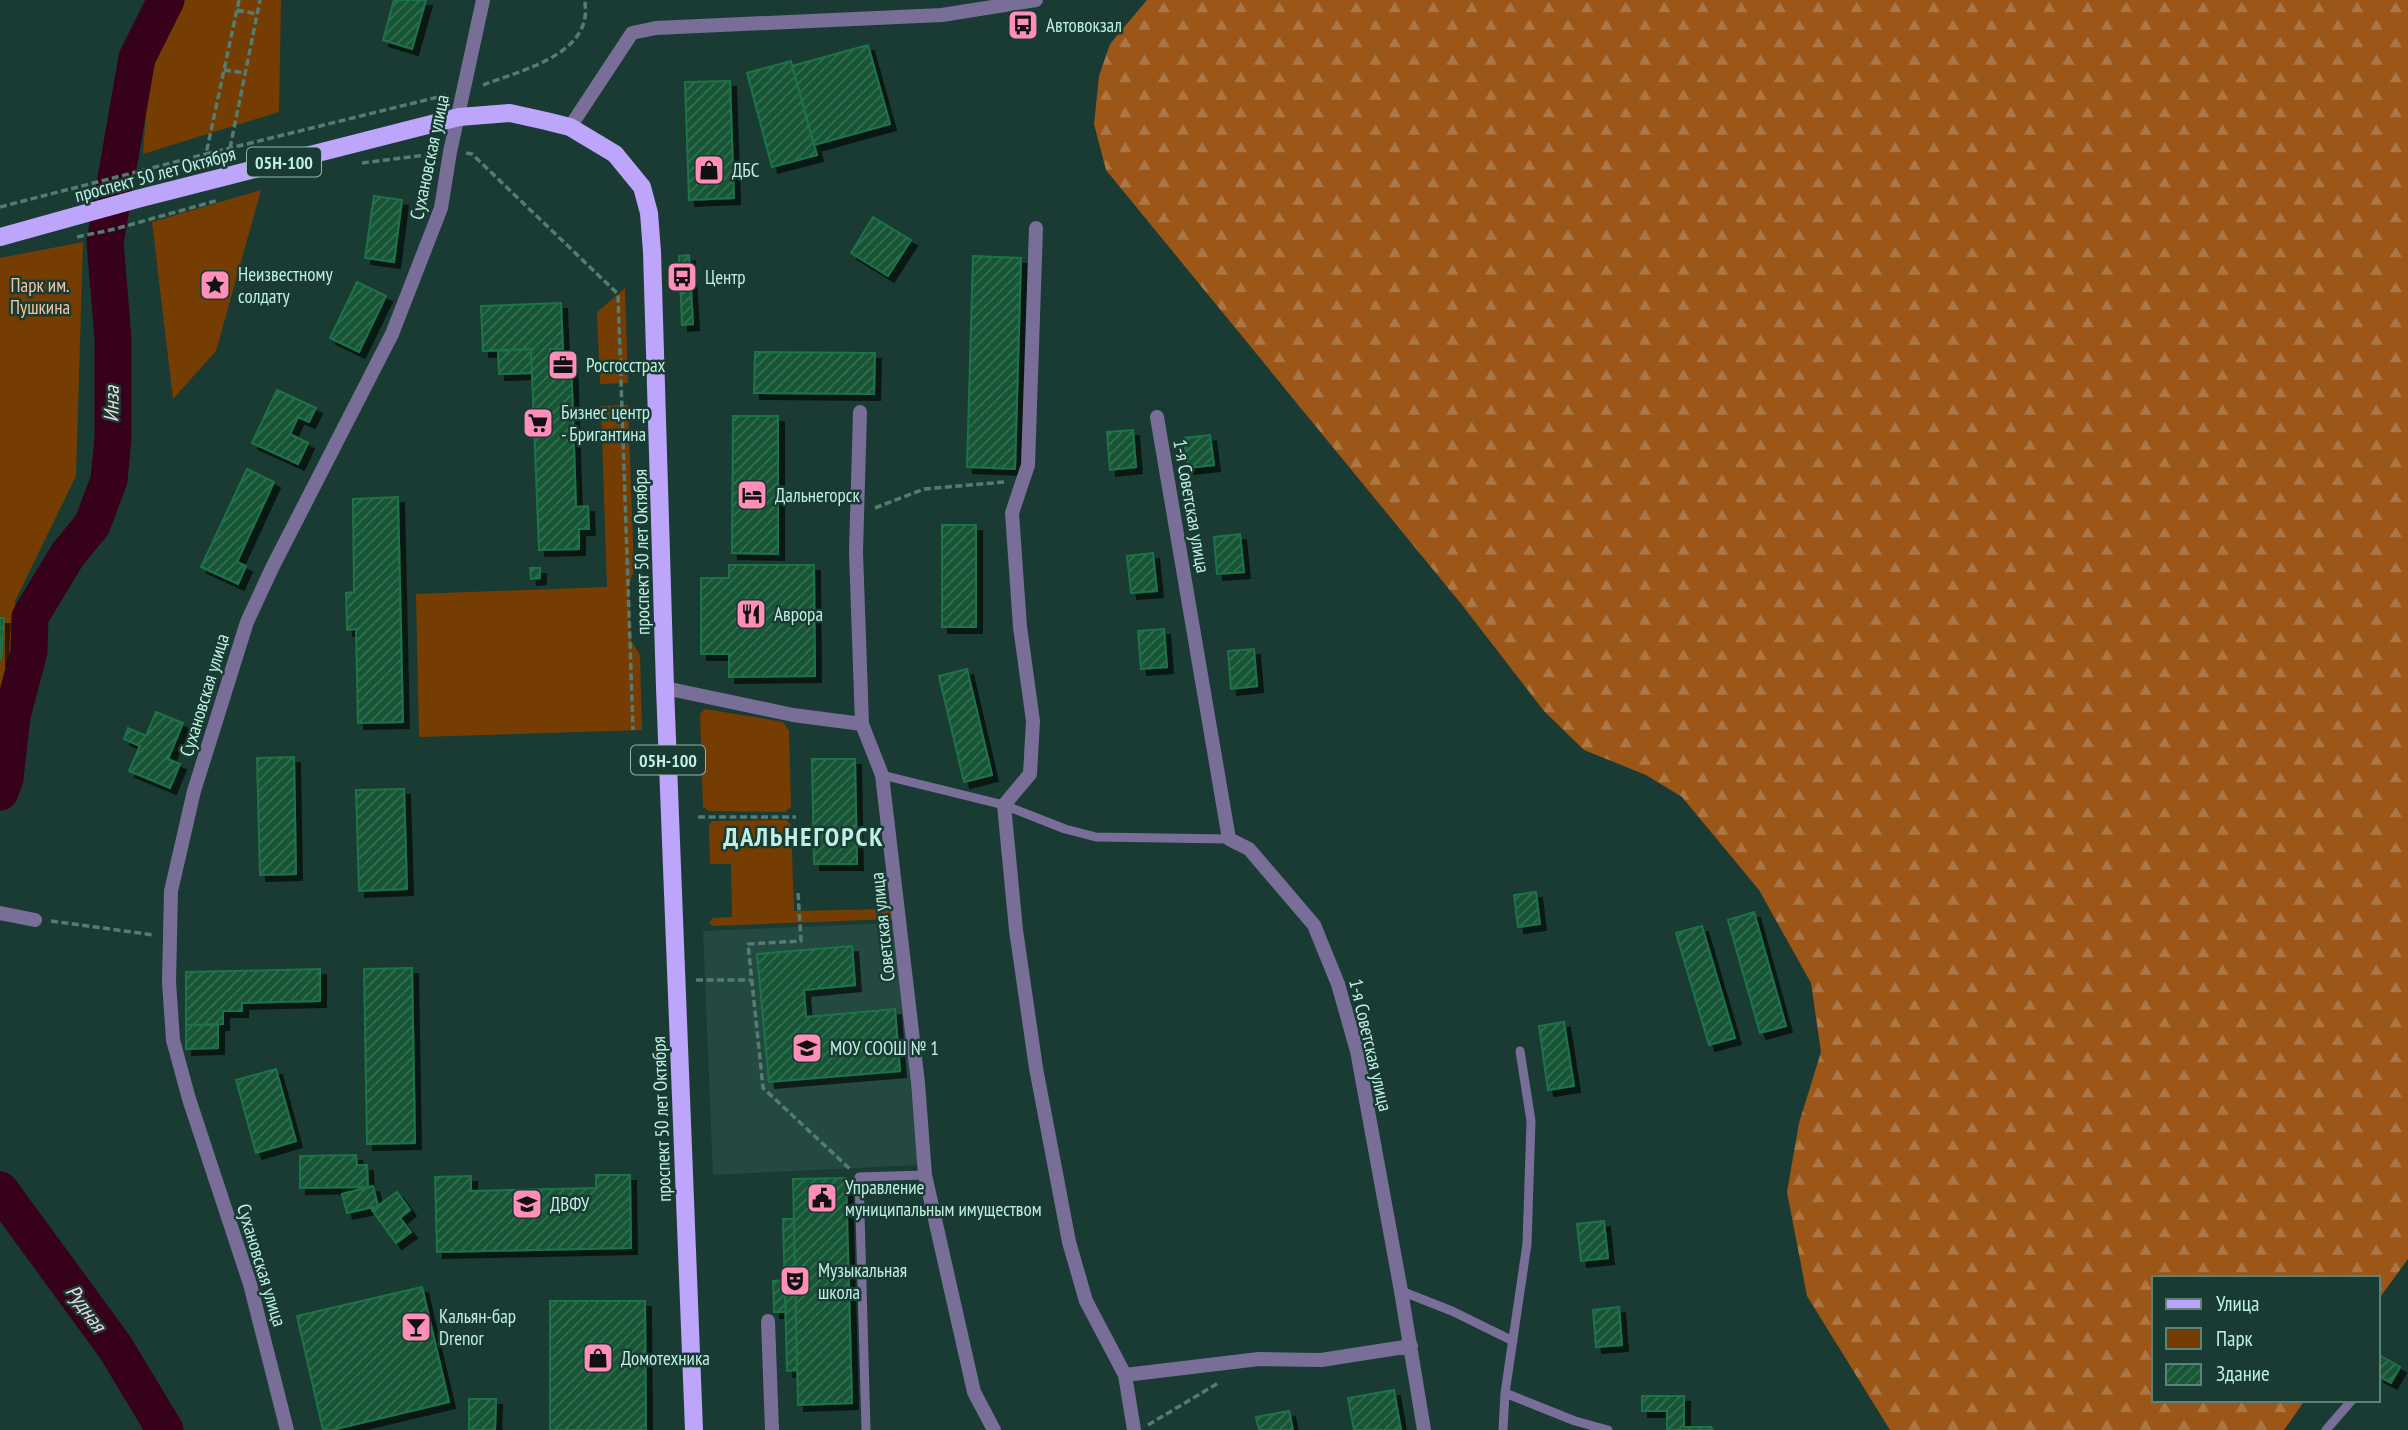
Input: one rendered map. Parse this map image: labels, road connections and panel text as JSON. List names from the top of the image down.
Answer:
{
  "streets": {
    "main road": ["05Н-100", "проспект 50 лет Октября"],
    "street": ["Сухановская улица", "1-я Советская улица", "Советская улица"]
  },
  "crossings": [
    ["Сухановская улица", "проспект 50 лет Октября"]
  ],
  "districts": ["ДАЛЬНЕГОРСК"],
  "water": ["Инза", "Рудная"],
  "parks": ["Парк им. Пушкина"],
  "places": {
    "bus stop": ["Автовокзал", "Центр"],
    "shop": ["ДБС", "Домотехника"],
    "place": ["Неизвестному солдату"],
    "office": ["Росгосстрах"],
    "supermarket": ["Бизнес центр - Бригантина"],
    "hotel": ["Дальнегорск"],
    "restaurant": ["Аврора"],
    "school or university": ["МОУ СООШ № 1", "ДВФУ"],
    "public building": ["Управление муниципальным имуществом"],
    "theatre": ["Музыкальная школа"],
    "bar": ["Кальян-бар Drenor"]
  },
  "legend": ["Улица", "Парк", "Здание"]
}
